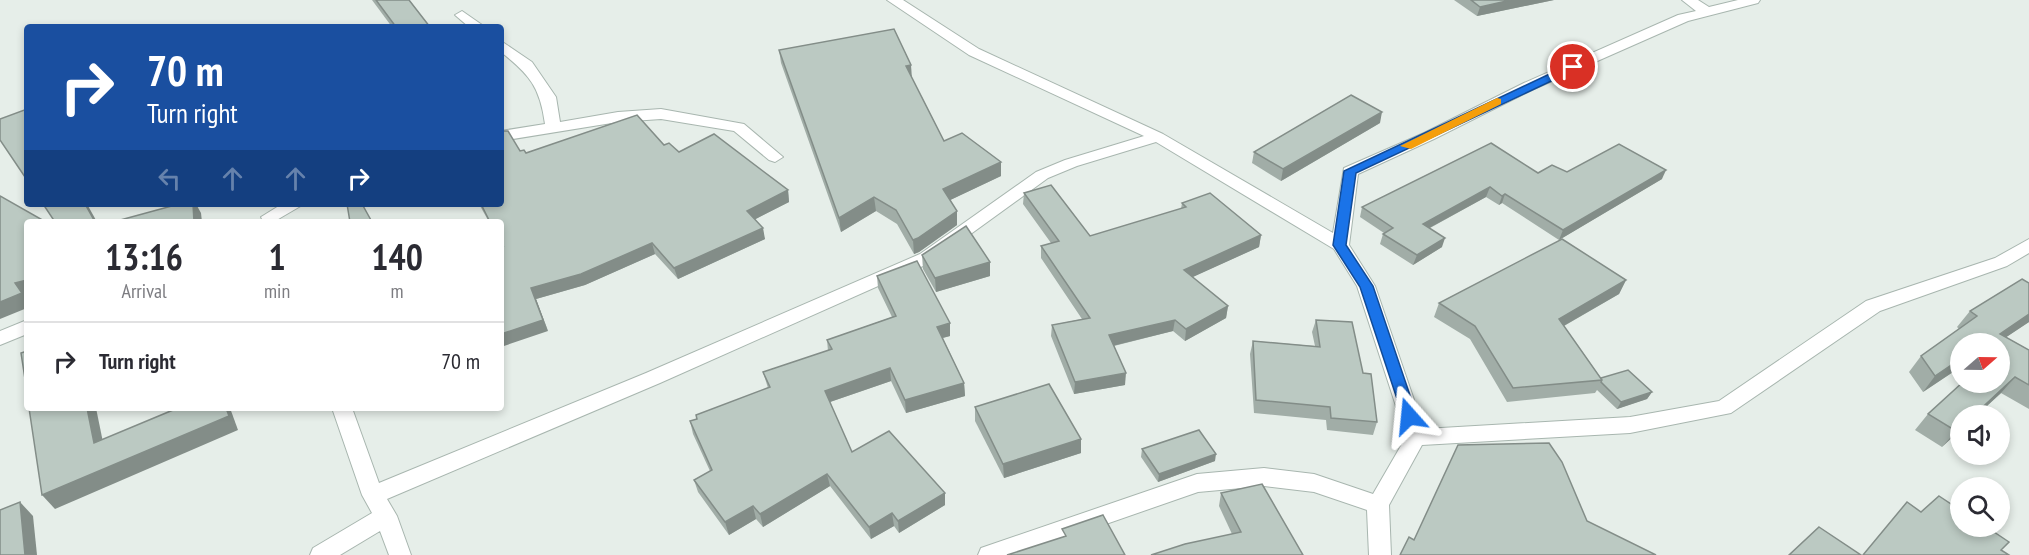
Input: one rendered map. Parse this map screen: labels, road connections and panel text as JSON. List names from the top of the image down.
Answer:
{
  "north": "right",
  "page": {
    "turn": ["70 m", "Turn right"],
    "eta": [
      "13:16",
      "Arrival",
      "1",
      "min",
      "140",
      "m"
    ],
    "list": [
      {
        "name": "Turn right",
        "value": "70 m"
      }
    ]
  }
}
